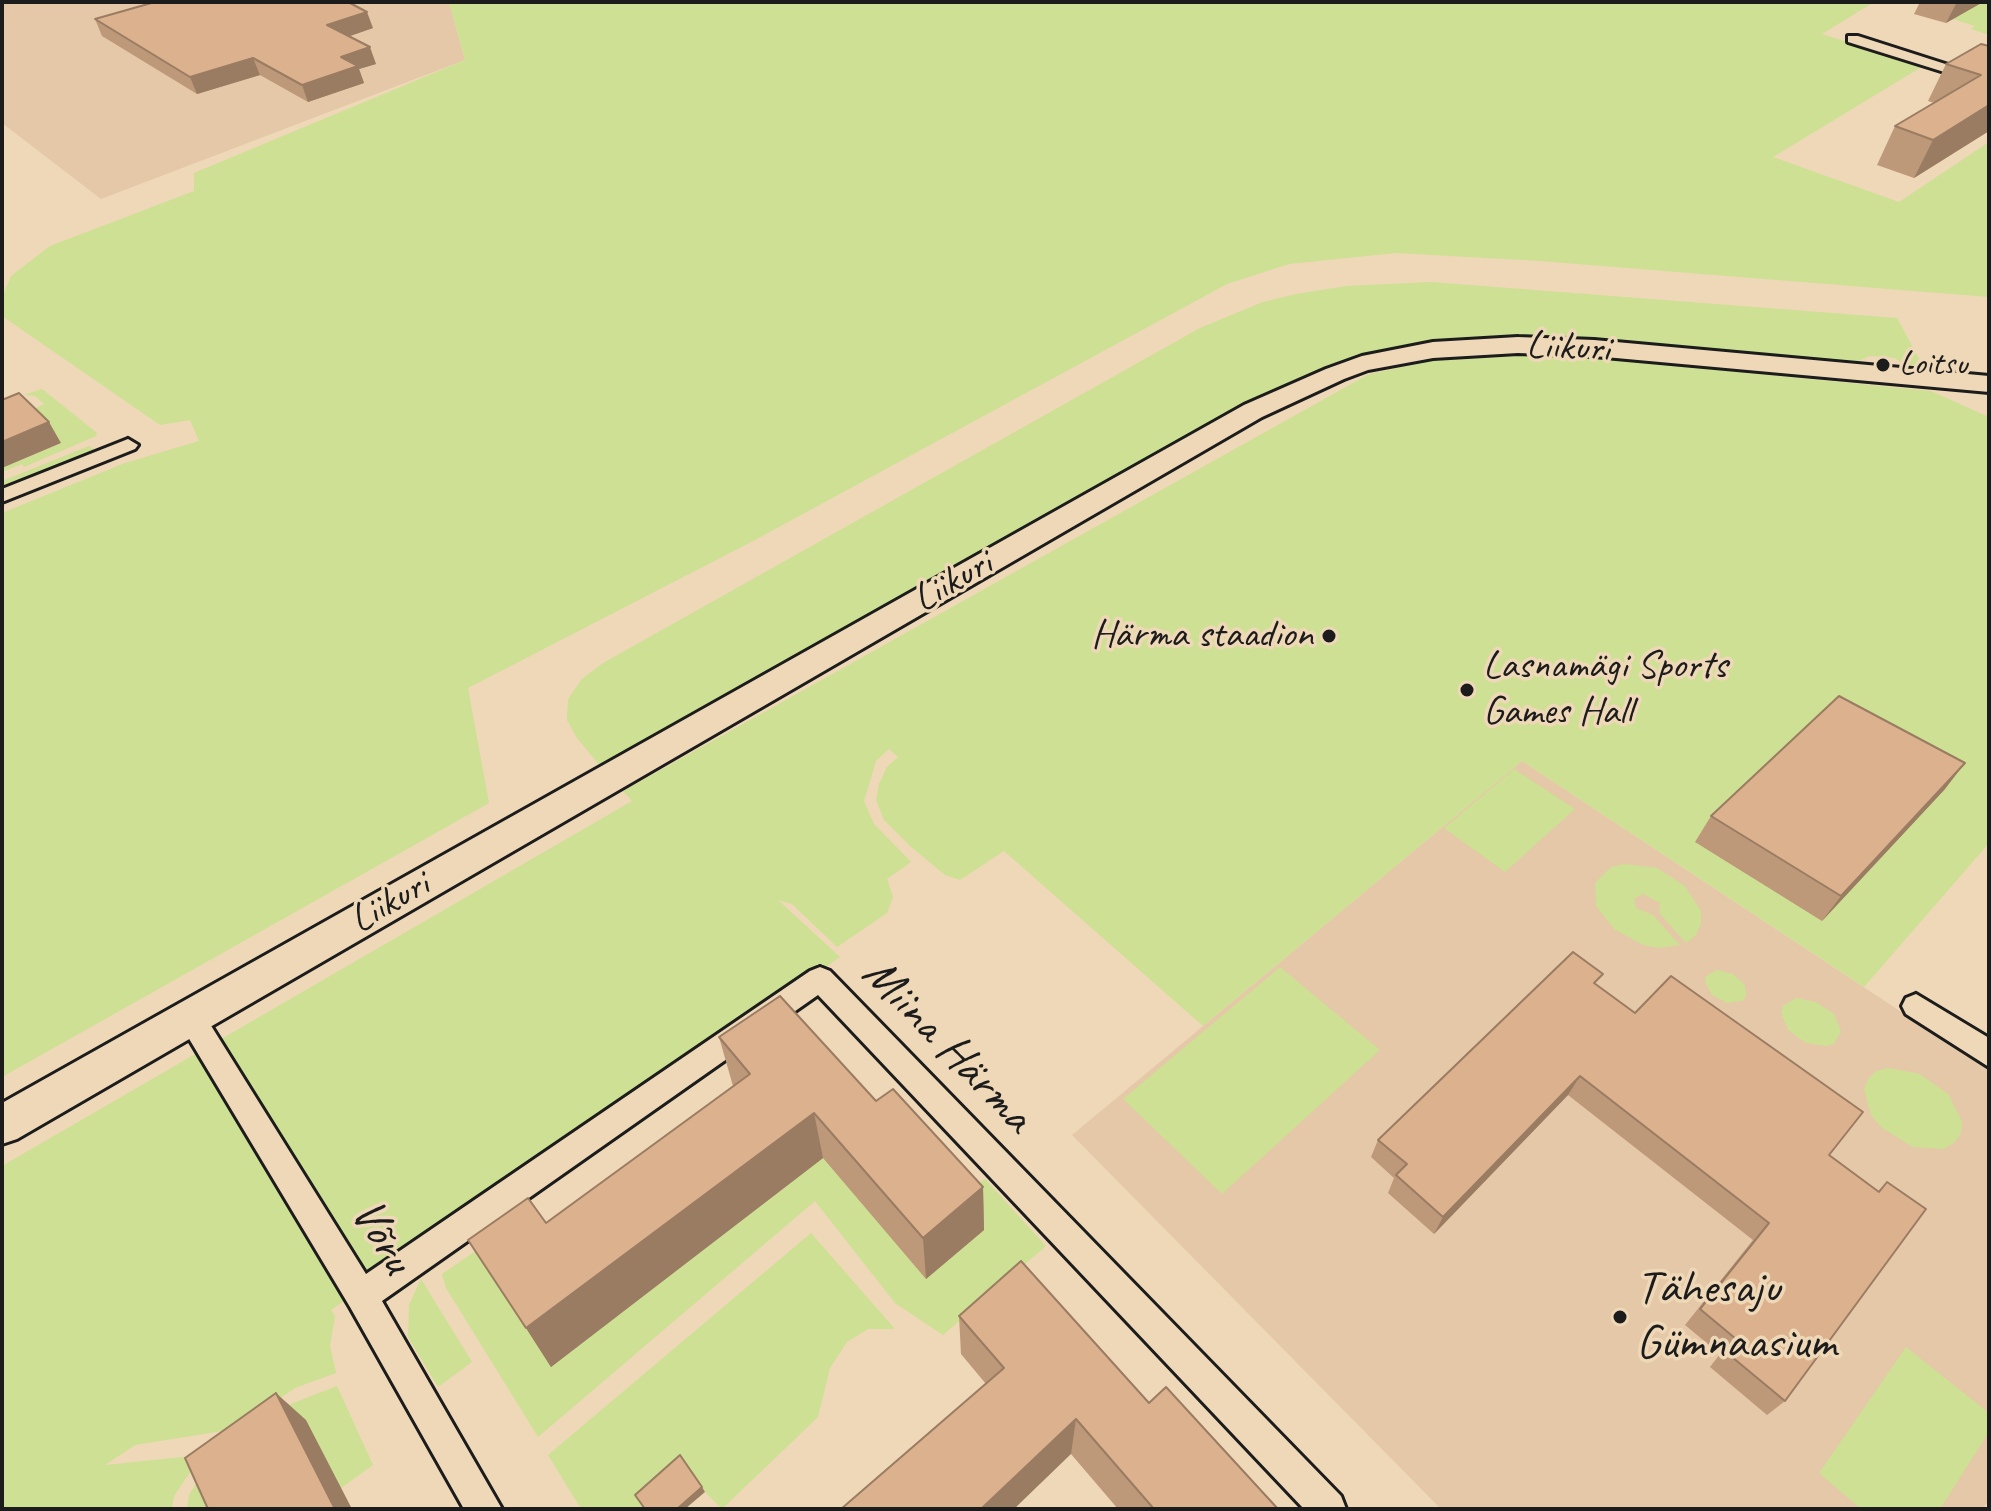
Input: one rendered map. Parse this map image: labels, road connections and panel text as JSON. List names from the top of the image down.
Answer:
{
  "streets": {
    "street": ["Liikuri", "Miina Härma", "Võru"]
  },
  "crossings": [
    ["Liikuri", "Võru"],
    ["Miina Härma", "Võru"]
  ],
  "places": [
    "Loitsu",
    "Härma staadion",
    "Lasnamägi Sports Games Hall",
    "Tähesaju Gümnaasium"
  ]
}
